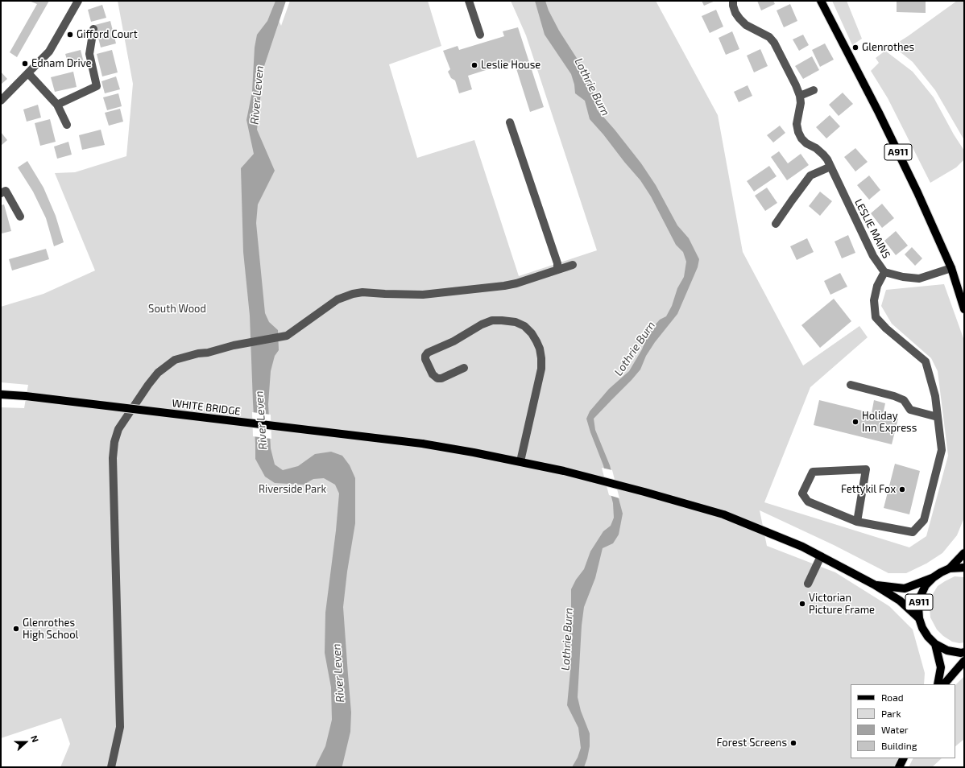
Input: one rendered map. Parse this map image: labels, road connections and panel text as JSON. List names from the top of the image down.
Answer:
{
  "streets": {
    "main road": ["A911", "WHITE BRIDGE"],
    "street": ["LESLIE MAINS"]
  },
  "crossings": [
    ["A911", "LESLIE MAINS"],
    ["A911", "WHITE BRIDGE"]
  ],
  "water": ["Lothrie Burn", "River Leven"],
  "parks": ["South Wood", "Riverside Park"],
  "places": [
    "Gifford Court",
    "Glenrothes",
    "Ednam Drive",
    "Leslie House",
    "Holiday Inn Express",
    "Fettykil Fox",
    "Victorian Picture Frame",
    "Glenrothes High School",
    "Forest Screens"
  ],
  "legend": [
    "Road",
    "Park",
    "Water",
    "Building"
  ],
  "north": "right"
}
